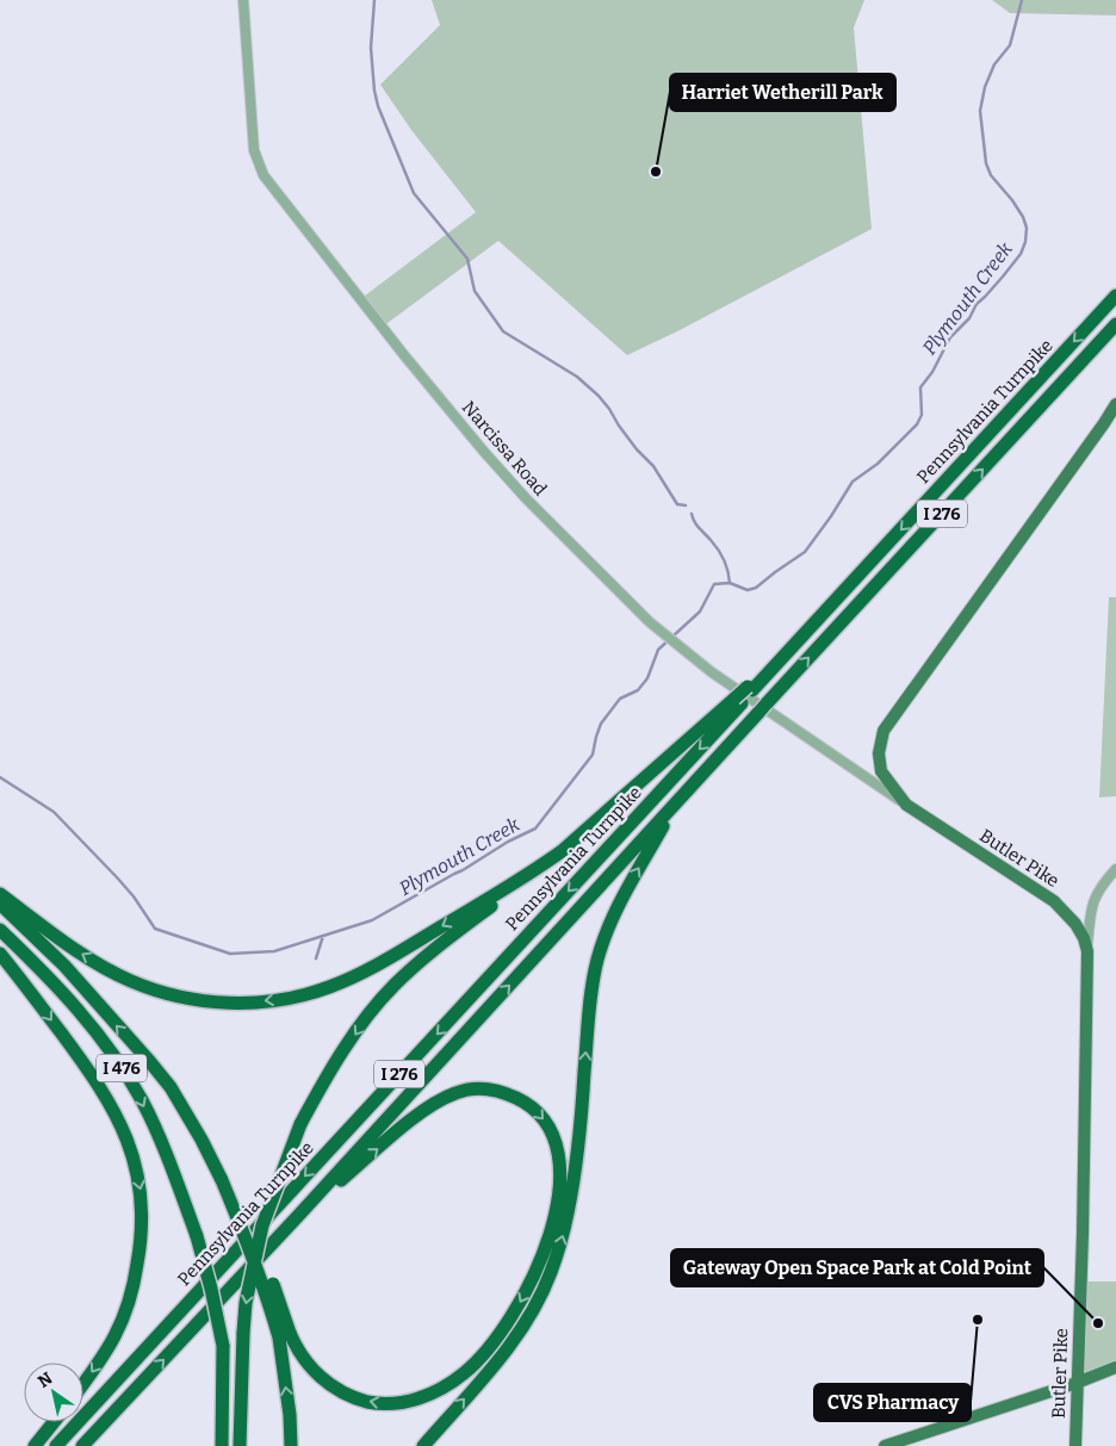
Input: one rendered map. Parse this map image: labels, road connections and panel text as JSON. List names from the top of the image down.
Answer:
{
  "streets": {
    "highway": ["Pennsylvania Turnpike", "I 276", "I 476"],
    "main road": ["Butler Pike"],
    "street": ["Narcissa Road"]
  },
  "crossings": [
    ["Narcissa Road", "Butler Pike"]
  ],
  "water": ["Plymouth Creek"],
  "places": ["Harriet Wetherill Park", "CVS Pharmacy", "Gateway Open Space Park at Cold Point"],
  "north": "top left"
}
